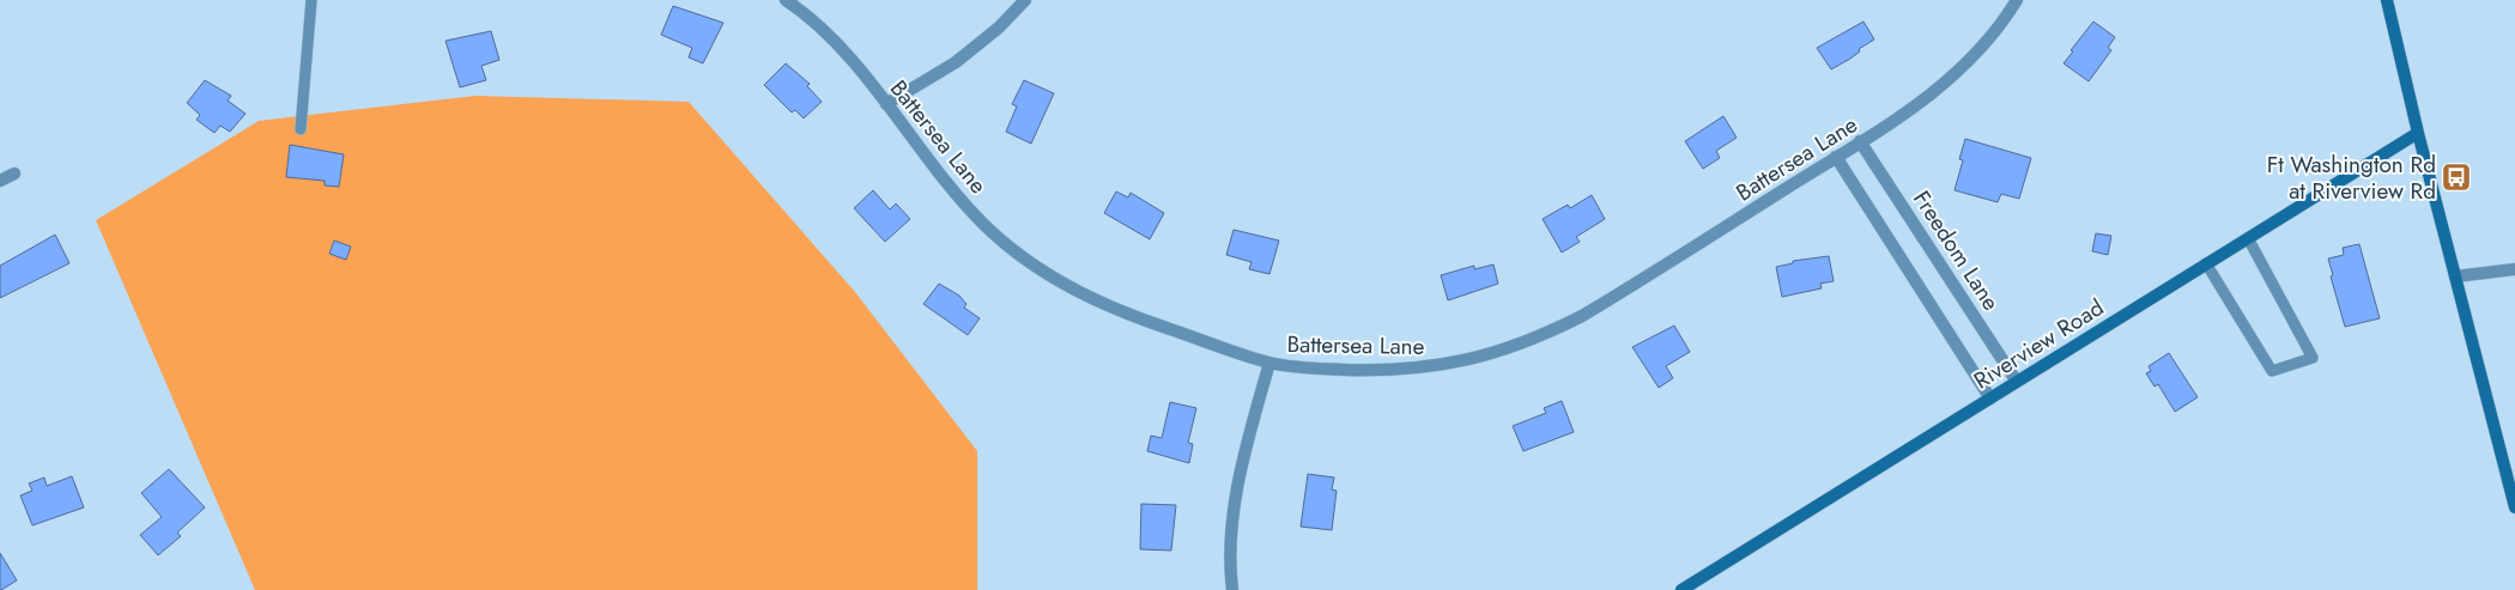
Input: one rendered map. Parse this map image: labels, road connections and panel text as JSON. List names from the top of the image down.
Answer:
{
  "streets": {
    "street": ["Battersea Lane", "Freedom Lane", "Riverview Road"]
  },
  "crossings": [
    ["Battersea Lane", "Freedom Lane"],
    ["Freedom Lane", "Riverview Road"]
  ],
  "places": {
    "bus stop": ["Ft Washington Rd at Riverview Rd"]
  }
}
